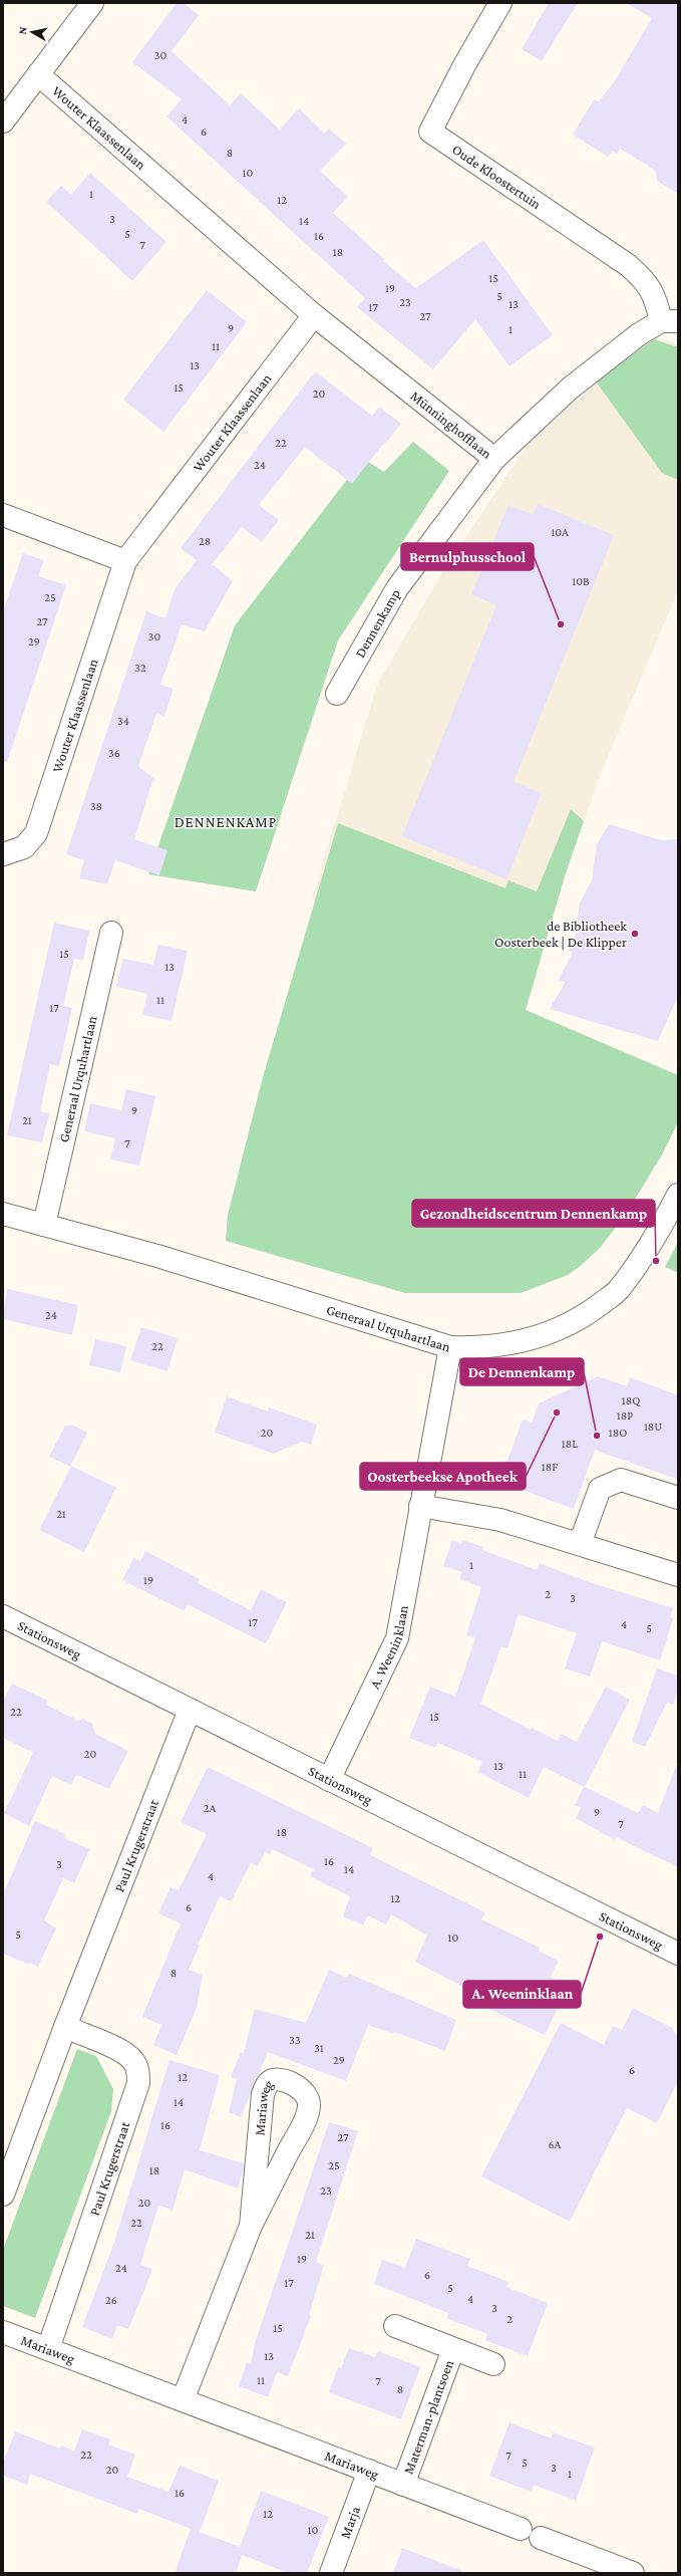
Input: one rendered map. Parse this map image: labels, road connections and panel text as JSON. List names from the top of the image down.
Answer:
{
  "streets": {
    "street": [
      "Wouter Klaassenlaan",
      "Oude Kloostertuin",
      "Münninghofflaan",
      "Dennenkamp",
      "Generaal Urquhartlaan",
      "Stationsweg",
      "A. Weeninklaan",
      "Paul Krugerstraat",
      "Mariaweg",
      "Materman-plantsoen",
      "Marja"
    ]
  },
  "crossings": [
    ["Wouter Klaassenlaan", "Münninghofflaan"],
    ["Oude Kloostertuin", "Münninghofflaan"],
    ["Münninghofflaan", "Dennenkamp"],
    ["Generaal Urquhartlaan", "A. Weeninklaan"],
    ["Stationsweg", "A. Weeninklaan"],
    ["Stationsweg", "Paul Krugerstraat"],
    ["Paul Krugerstraat", "Mariaweg"],
    ["Mariaweg", "Materman-plantsoen"],
    ["Mariaweg", "Marja"]
  ],
  "districts": ["DENNENKAMP"],
  "places": [
    "Bernulphusschool",
    "de Bibliotheek Oosterbeek | De Klipper",
    "Gezondheidscentrum Dennenkamp",
    "Oosterbeekse Apotheek",
    "De Dennenkamp",
    "A. Weeninklaan"
  ],
  "house_numbers": [
    "30",
    "4",
    "6",
    "8",
    "10",
    "1",
    "12",
    "3",
    "14",
    "5",
    "16",
    "7",
    "18",
    "15",
    "19",
    "5",
    "23",
    "13",
    "17",
    "27",
    "9",
    "1",
    "11",
    "13",
    "15",
    "20",
    "22",
    "24",
    "10A",
    "28",
    "10B",
    "25",
    "27",
    "30",
    "29",
    "32",
    "34",
    "36",
    "38",
    "15",
    "13",
    "11",
    "17",
    "9",
    "21",
    "7",
    "24",
    "22",
    "18Q",
    "18P",
    "18U",
    "20",
    "18O",
    "18L",
    "18F",
    "21",
    "1",
    "19",
    "2",
    "3",
    "17",
    "4",
    "5",
    "22",
    "15",
    "20",
    "13",
    "11",
    "2A",
    "9",
    "7",
    "18",
    "16",
    "3",
    "14",
    "4",
    "12",
    "6",
    "5",
    "10",
    "8",
    "33",
    "31",
    "29",
    "6",
    "12",
    "14",
    "16",
    "27",
    "6A",
    "25",
    "18",
    "23",
    "20",
    "22",
    "21",
    "19",
    "24",
    "6",
    "17",
    "5",
    "4",
    "26",
    "3",
    "2",
    "15",
    "13",
    "11",
    "7",
    "8",
    "22",
    "7",
    "5",
    "3",
    "20",
    "1",
    "16",
    "12",
    "10"
  ],
  "north": "left"
}
